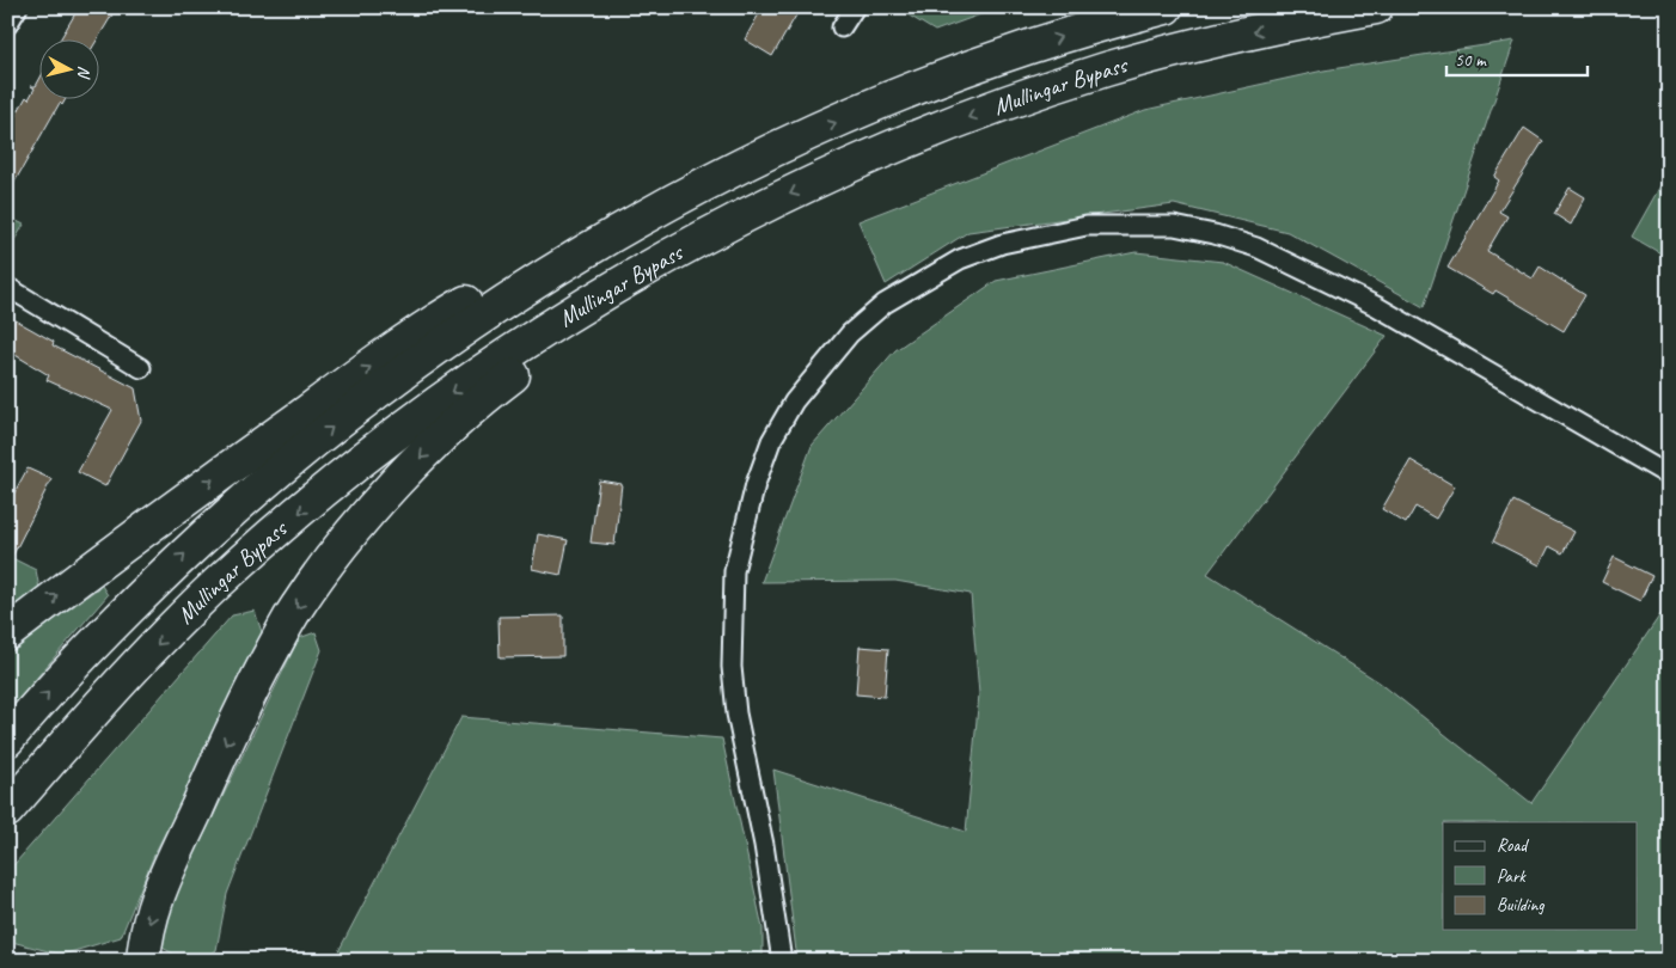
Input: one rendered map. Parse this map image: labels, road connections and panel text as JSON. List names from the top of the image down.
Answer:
{
  "streets": {
    "highway": ["Mullingar Bypass"]
  },
  "legend": ["Road", "Park", "Building"],
  "scale_bar": "50 m",
  "north": "right"
}
